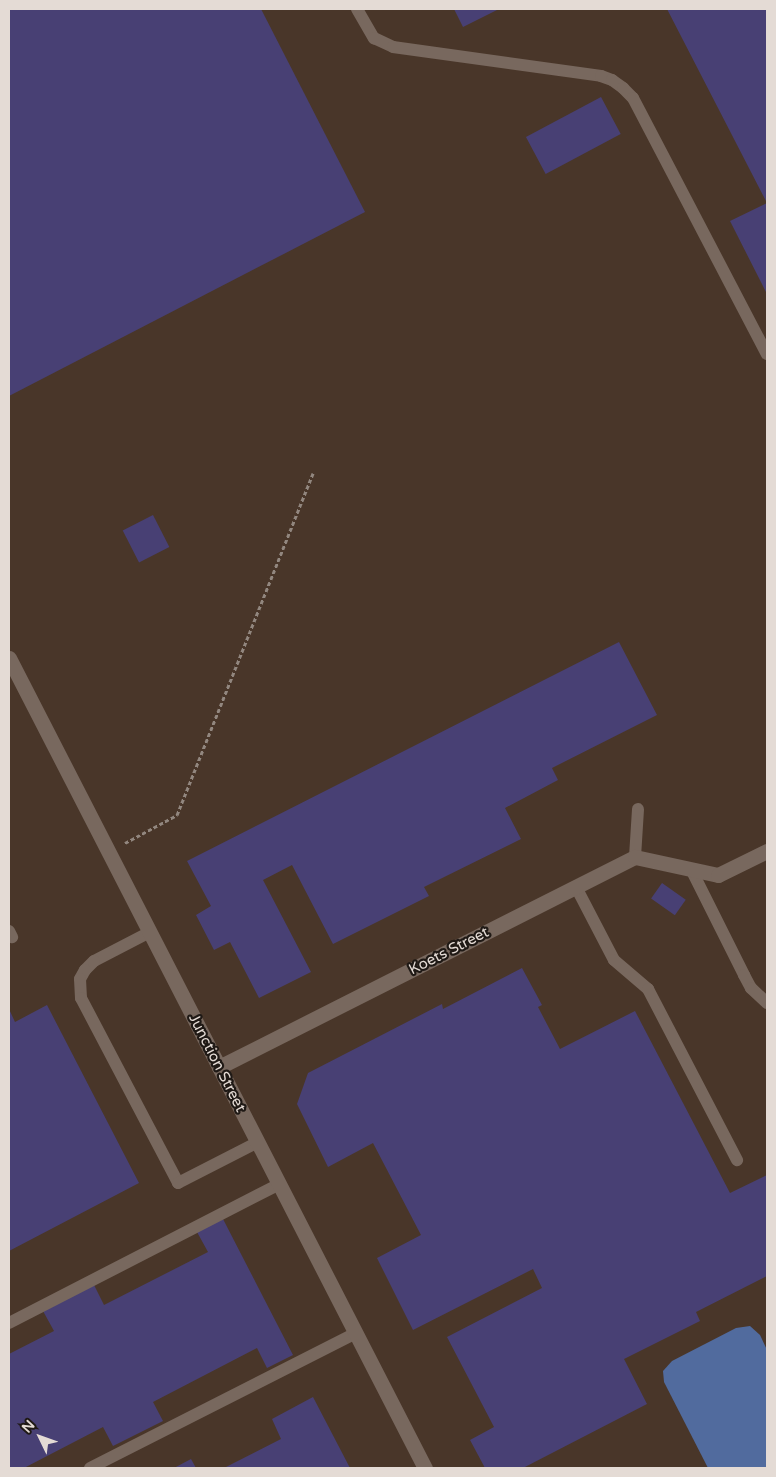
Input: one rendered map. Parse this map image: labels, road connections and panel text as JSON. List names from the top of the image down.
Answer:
{
  "streets": {
    "street": ["Koets Street", "Junction Street"]
  },
  "crossings": [
    ["Koets Street", "Junction Street"]
  ],
  "north": "top left"
}
